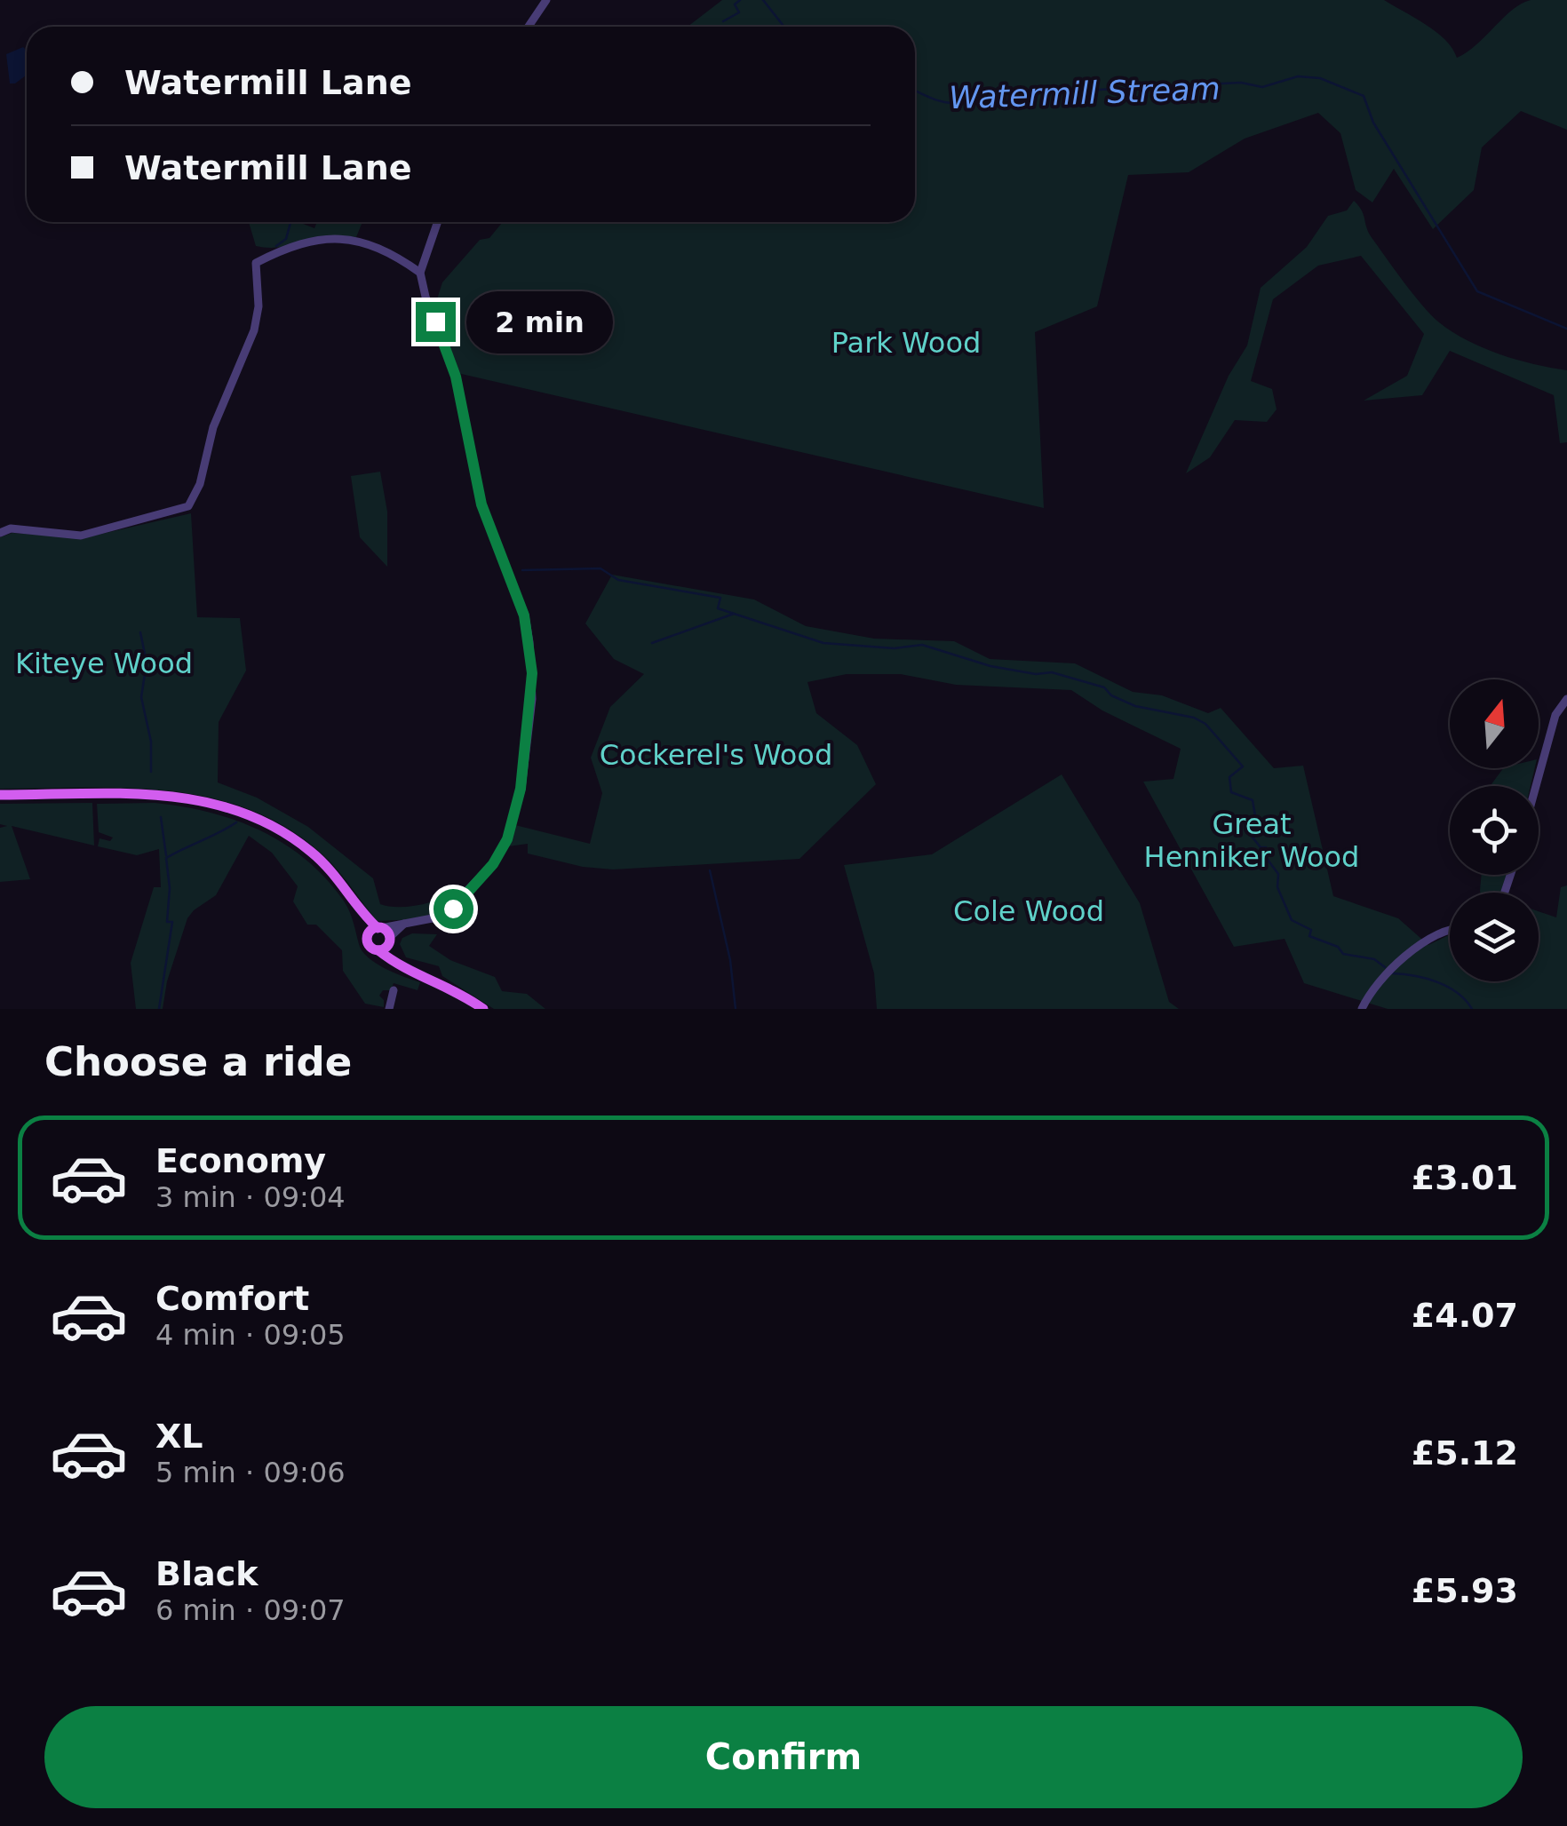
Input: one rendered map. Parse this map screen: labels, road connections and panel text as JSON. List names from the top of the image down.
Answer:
{
  "water": ["Watermill Stream"],
  "parks": [
    "Park Wood",
    "Kiteye Wood",
    "Cockerel's Wood",
    "Great Henniker Wood",
    "Cole Wood"
  ],
  "north": "top",
  "page": {
    "banner": ["Watermill Lane", "Watermill Lane"],
    "bubble": "2 min",
    "heading": "Choose a ride",
    "list": [
      {
        "name": "Economy",
        "note": "3 min · 09:04",
        "value": "£3.01"
      },
      {
        "name": "Comfort",
        "note": "4 min · 09:05",
        "value": "£4.07"
      },
      {
        "name": "XL",
        "note": "5 min · 09:06",
        "value": "£5.12"
      },
      {
        "name": "Black",
        "note": "6 min · 09:07",
        "value": "£5.93"
      }
    ],
    "buttons": "Confirm"
  }
}
